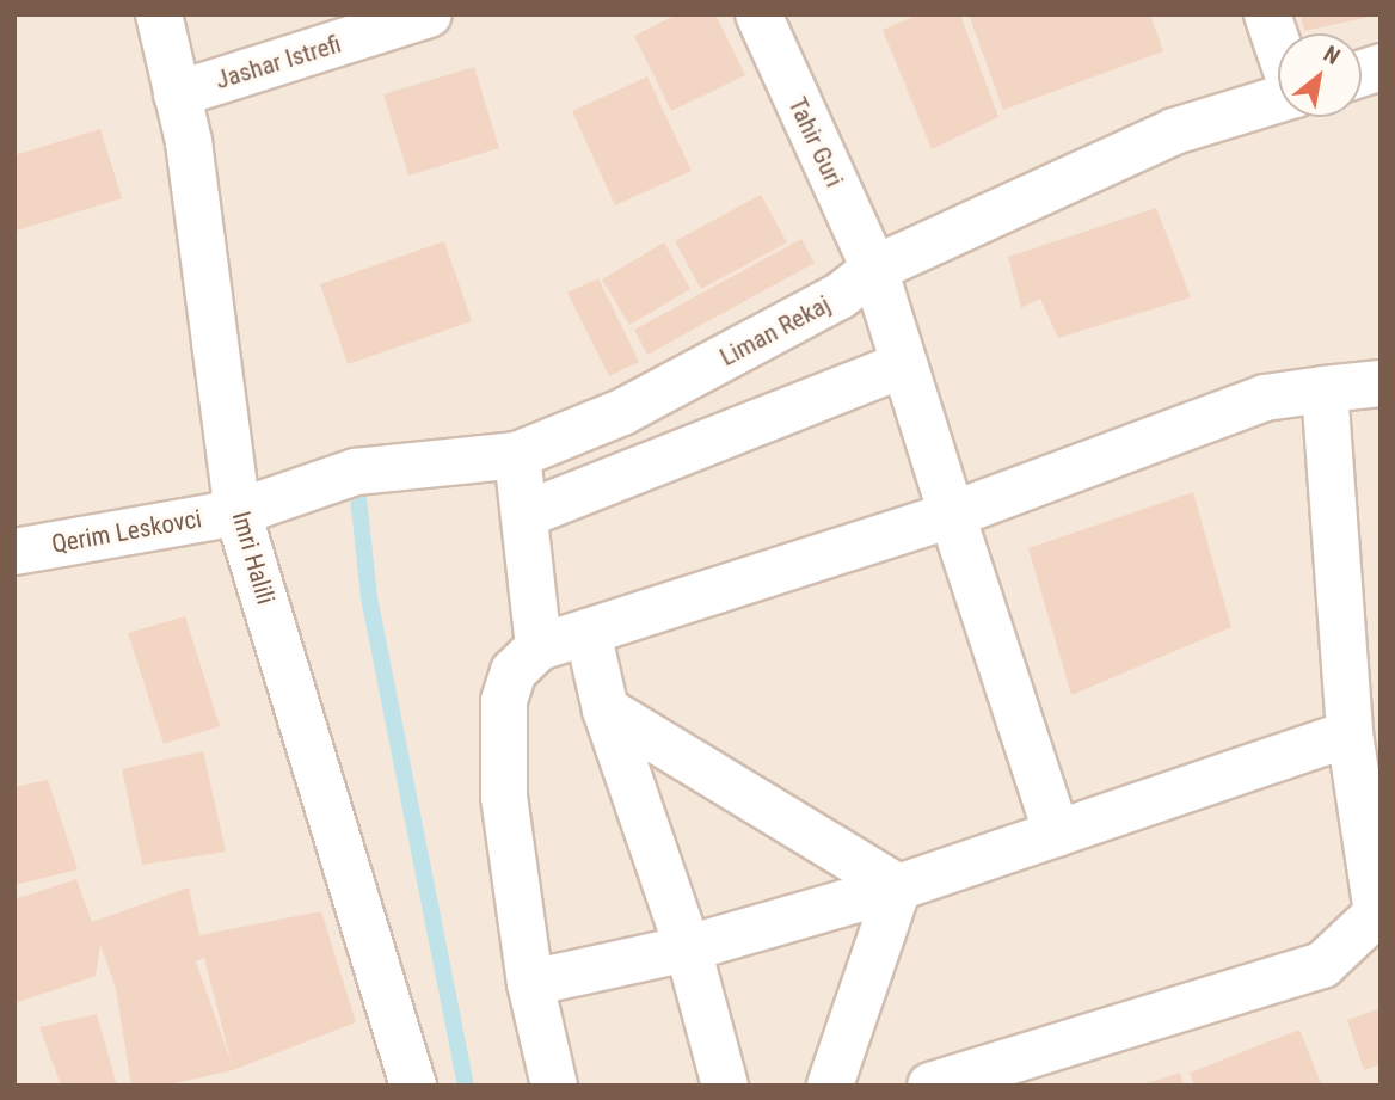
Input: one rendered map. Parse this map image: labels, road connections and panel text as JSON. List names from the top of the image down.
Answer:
{
  "streets": {
    "street": [
      "Jashar Istrefi",
      "Tahir Guri",
      "Liman Rekaj",
      "Qerim Leskovci",
      "Imri Halili"
    ]
  },
  "crossings": [
    ["Jashar Istrefi", "Imri Halili"],
    ["Tahir Guri", "Liman Rekaj"],
    ["Liman Rekaj", "Qerim Leskovci"],
    ["Liman Rekaj", "Imri Halili"],
    ["Qerim Leskovci", "Imri Halili"]
  ],
  "north": "top right"
}
